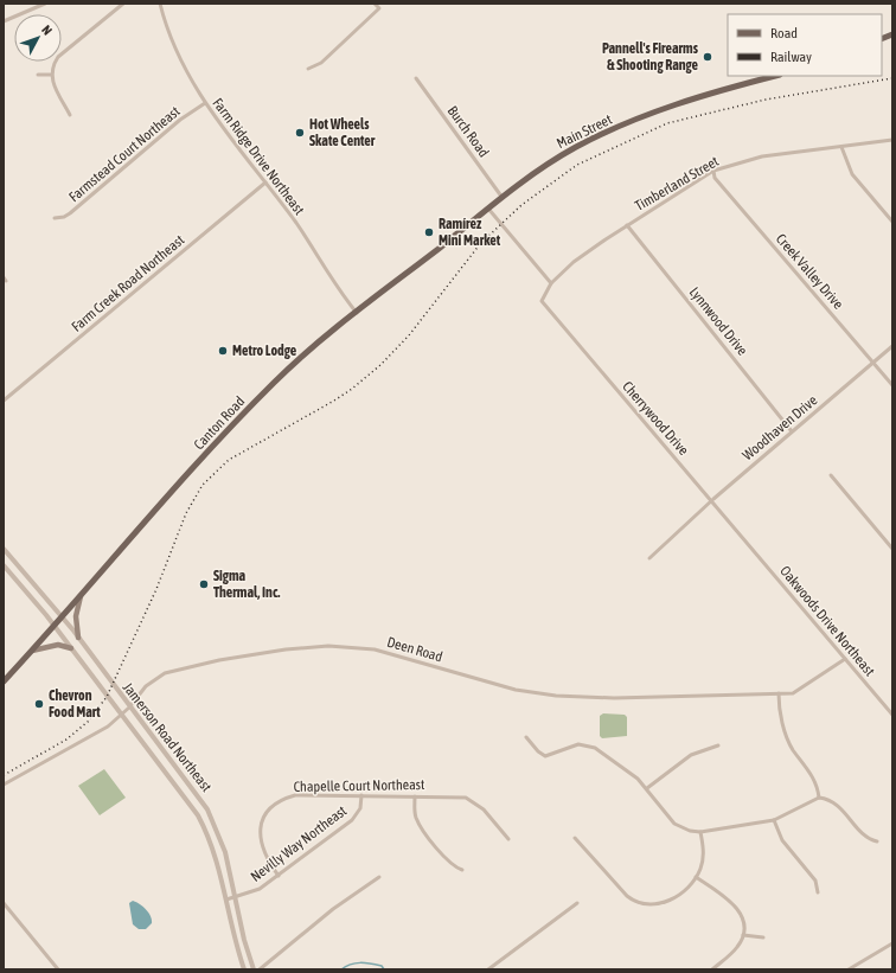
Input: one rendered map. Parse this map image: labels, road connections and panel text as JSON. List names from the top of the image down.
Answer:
{
  "streets": {
    "main road": ["Main Street", "Canton Road"],
    "street": [
      "Burch Road",
      "Farmstead Court Northeast",
      "Farm Ridge Drive Northeast",
      "Timberland Street",
      "Creek Valley Drive",
      "Farm Creek Road Northeast",
      "Lynnwood Drive",
      "Cherrywood Drive",
      "Woodhaven Drive",
      "Oakwoods Drive Northeast",
      "Deen Road",
      "Jamerson Road Northeast",
      "Chapelle Court Northeast",
      "Nevilly Way Northeast"
    ]
  },
  "crossings": [
    ["Burch Road", "Main Street"],
    ["Main Street", "Canton Road"],
    ["Farmstead Court Northeast", "Farm Ridge Drive Northeast"],
    ["Farm Ridge Drive Northeast", "Farm Creek Road Northeast"],
    ["Farm Ridge Drive Northeast", "Canton Road"],
    ["Timberland Street", "Creek Valley Drive"],
    ["Timberland Street", "Lynnwood Drive"],
    ["Timberland Street", "Cherrywood Drive"],
    ["Creek Valley Drive", "Woodhaven Drive"],
    ["Lynnwood Drive", "Woodhaven Drive"],
    ["Cherrywood Drive", "Woodhaven Drive"],
    ["Cherrywood Drive", "Oakwoods Drive Northeast"],
    ["Canton Road", "Jamerson Road Northeast"],
    ["Oakwoods Drive Northeast", "Deen Road"],
    ["Deen Road", "Jamerson Road Northeast"],
    ["Jamerson Road Northeast", "Nevilly Way Northeast"],
    ["Chapelle Court Northeast", "Nevilly Way Northeast"]
  ],
  "places": [
    "Pannell's Firearms & Shooting Range",
    "Hot Wheels Skate Center",
    "Ramírez Mini Market",
    "Metro Lodge",
    "Sigma Thermal, Inc.",
    "Chevron Food Mart"
  ],
  "legend": ["Road", "Railway"],
  "north": "top right"
}
